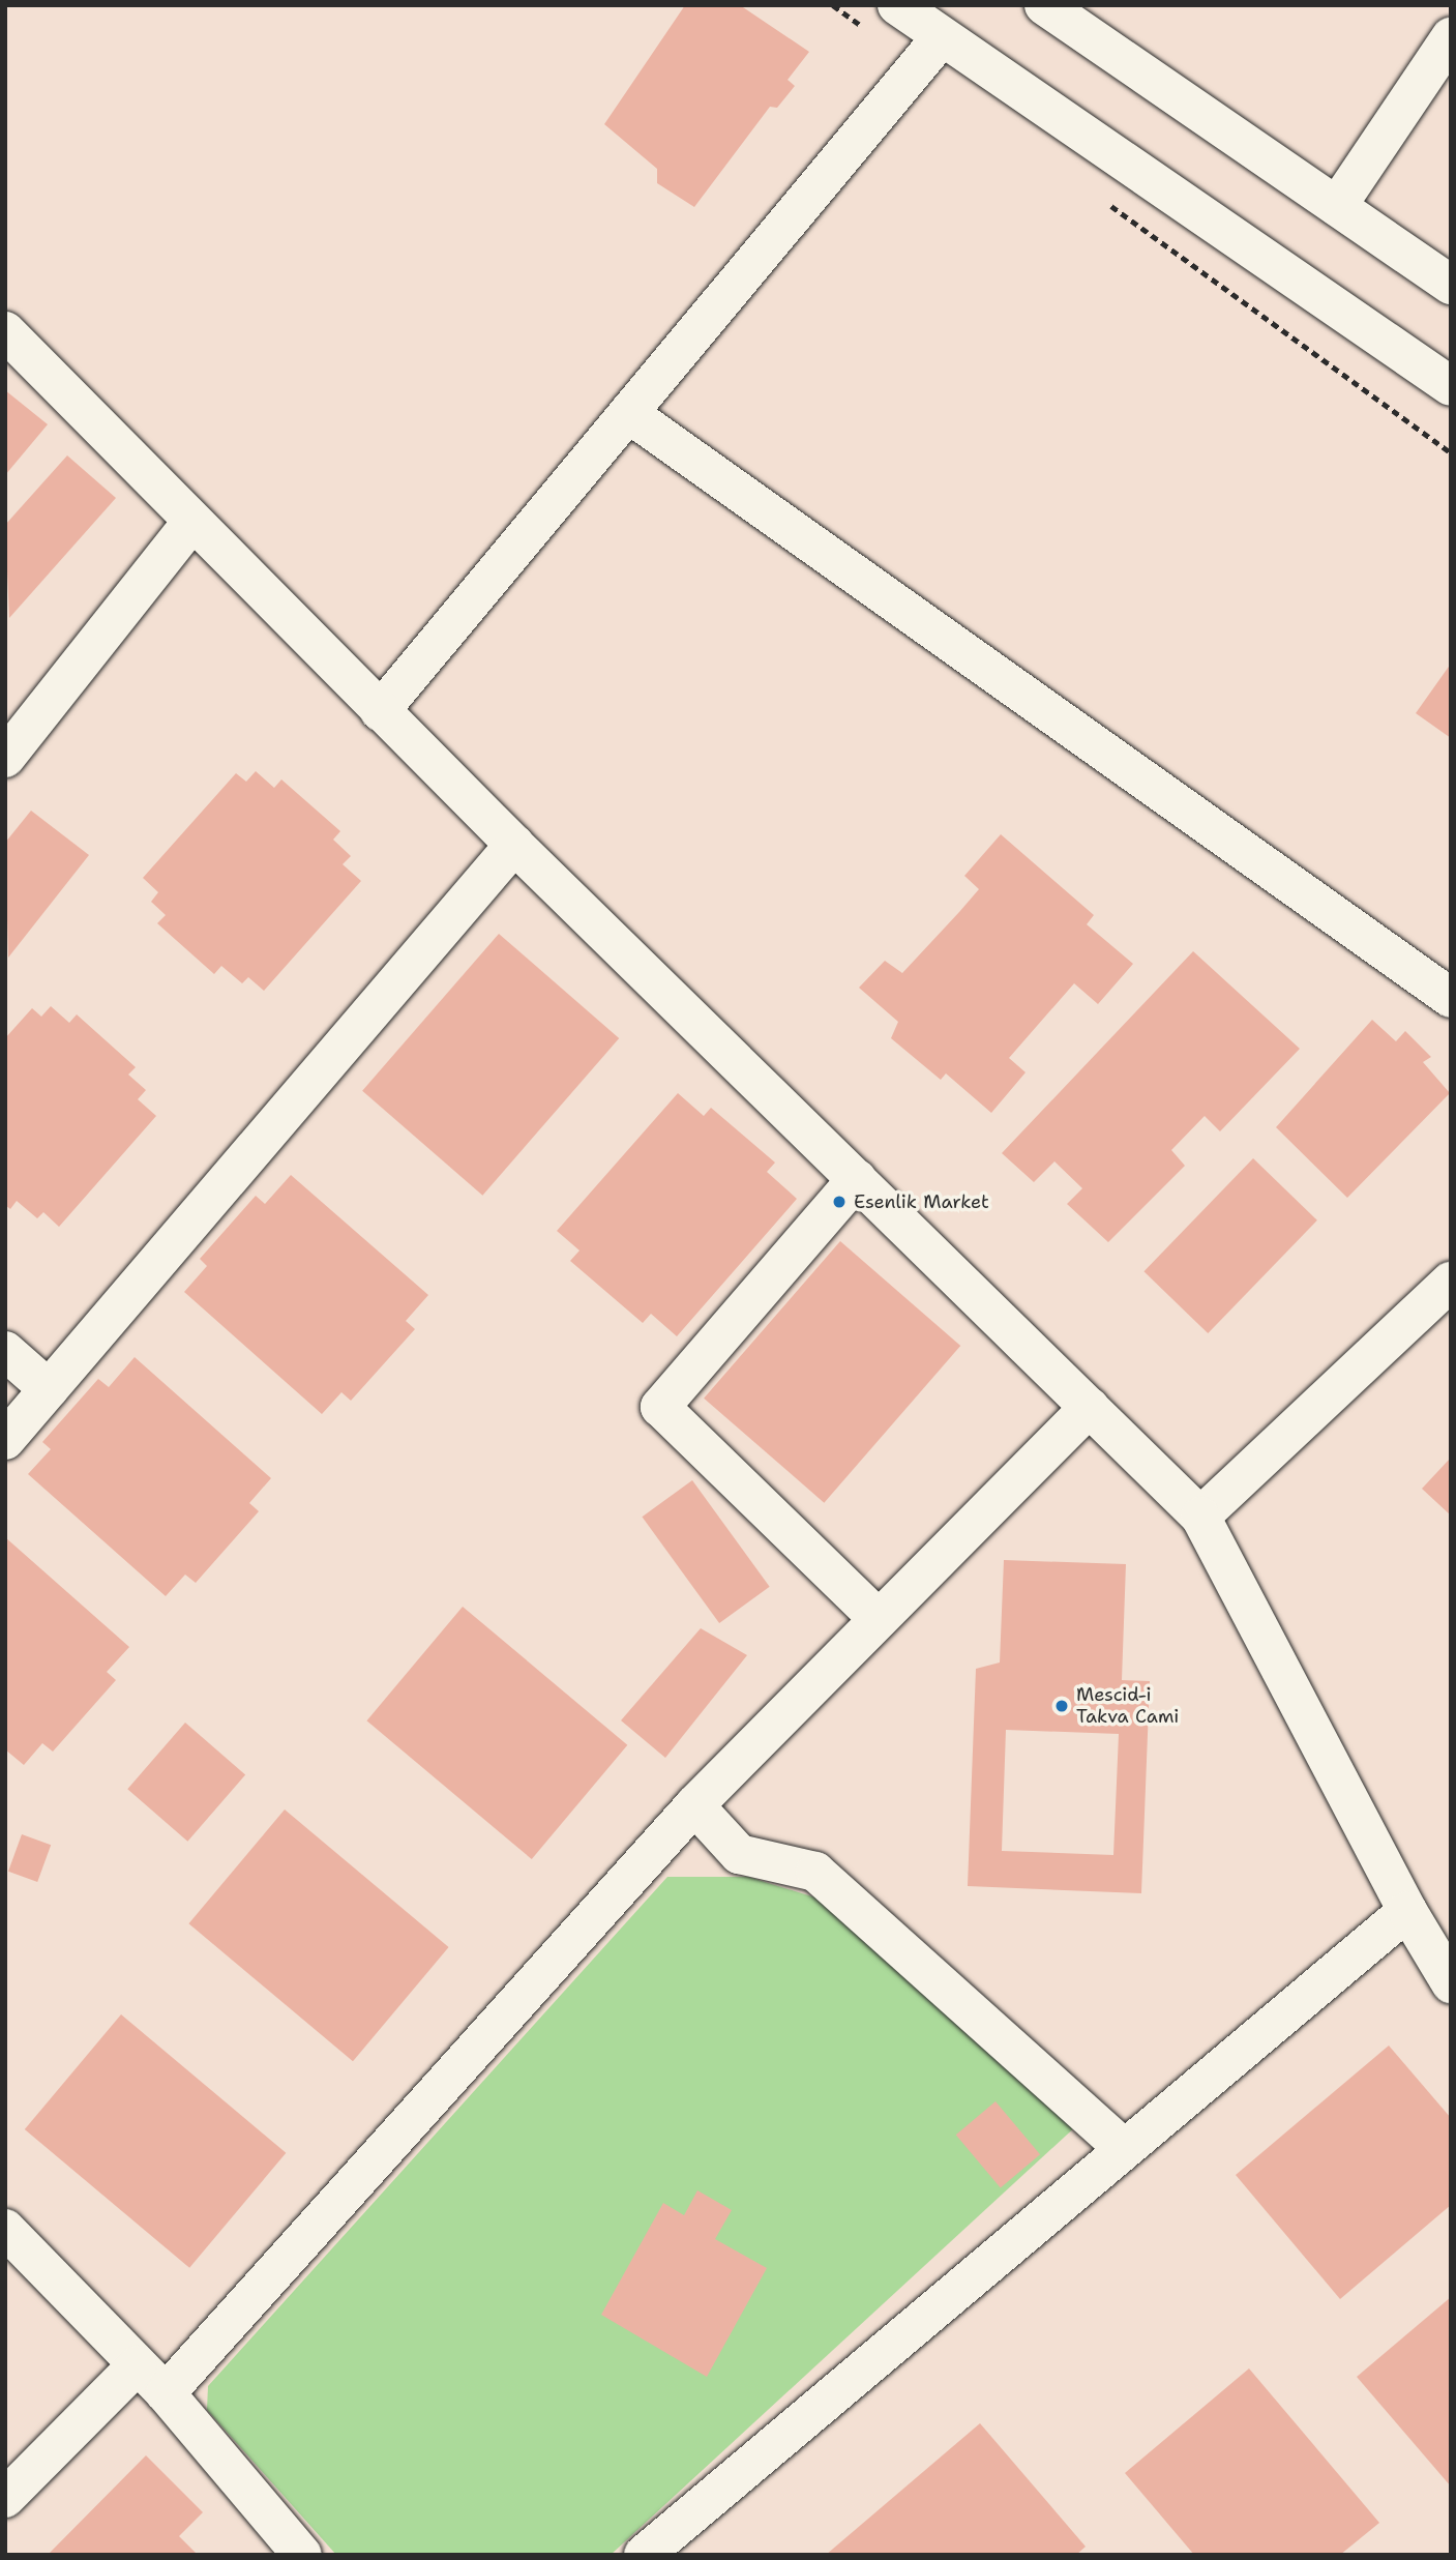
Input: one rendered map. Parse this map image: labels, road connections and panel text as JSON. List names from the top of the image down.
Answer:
{
  "places": ["Esenlik Market", "Mescid-i Takva Cami"]
}
